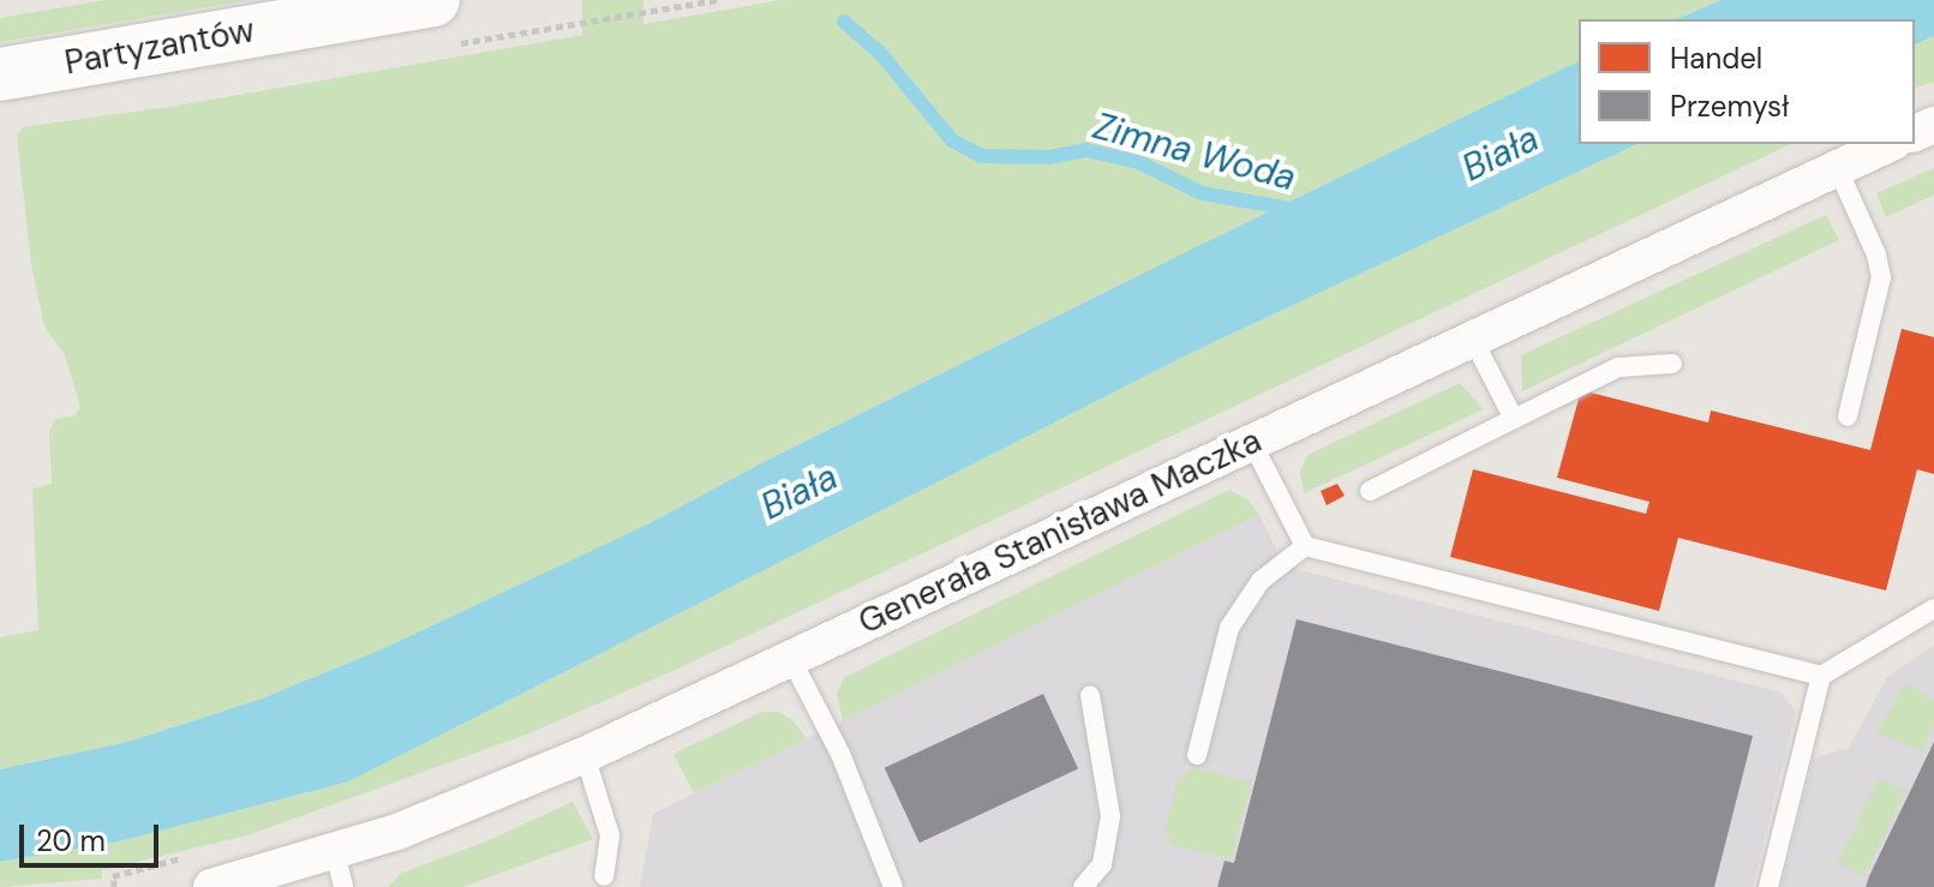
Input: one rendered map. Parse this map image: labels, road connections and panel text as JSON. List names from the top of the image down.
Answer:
{
  "streets": {
    "main road": ["Partyzantów"],
    "street": ["Generała Stanisława Maczka"]
  },
  "water": ["Zimna Woda", "Biała"],
  "legend": ["Handel", "Przemysł"],
  "scale_bar": "20 m"
}
